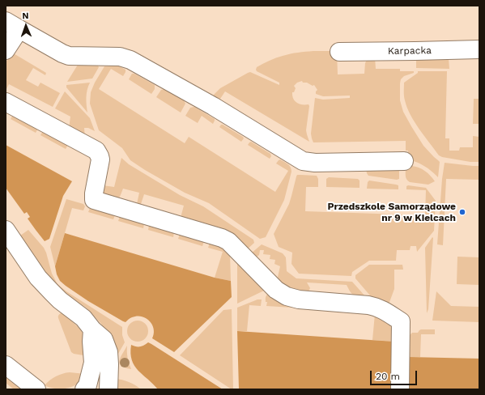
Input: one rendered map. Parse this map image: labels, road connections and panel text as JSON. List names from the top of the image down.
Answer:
{
  "streets": {
    "street": ["Karpacka"]
  },
  "places": ["Przedszkole Samorządowe nr 9 w Kielcach"],
  "scale_bar": "20 m",
  "north": "top"
}
